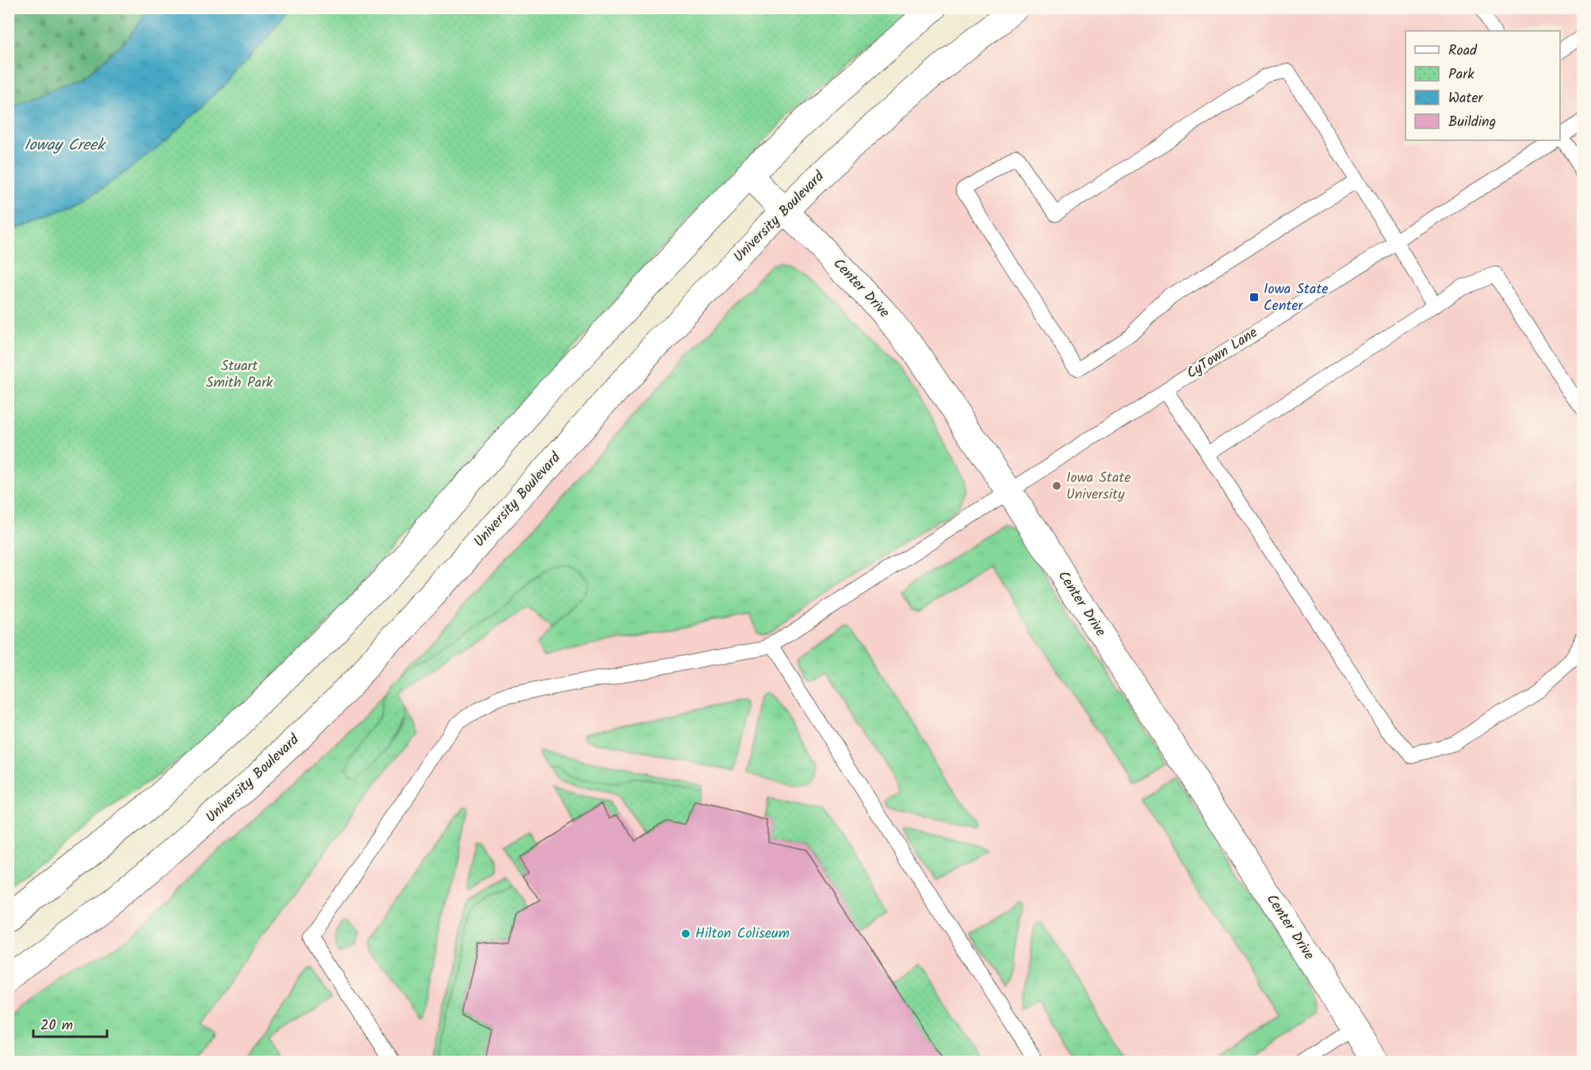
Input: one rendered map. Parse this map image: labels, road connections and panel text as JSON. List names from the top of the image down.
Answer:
{
  "streets": {
    "main road": ["University Boulevard", "Center Drive"],
    "lane": ["CyTown Lane"]
  },
  "crossings": [
    ["University Boulevard", "Center Drive"],
    ["Center Drive", "CyTown Lane"]
  ],
  "water": ["Ioway Creek"],
  "parks": ["Stuart Smith Park"],
  "places": {
    "transit": ["Iowa State Center"],
    "other": ["Iowa State University", "Hilton Coliseum"]
  },
  "legend": [
    "Road",
    "Park",
    "Water",
    "Building"
  ],
  "scale_bar": "20 m"
}
